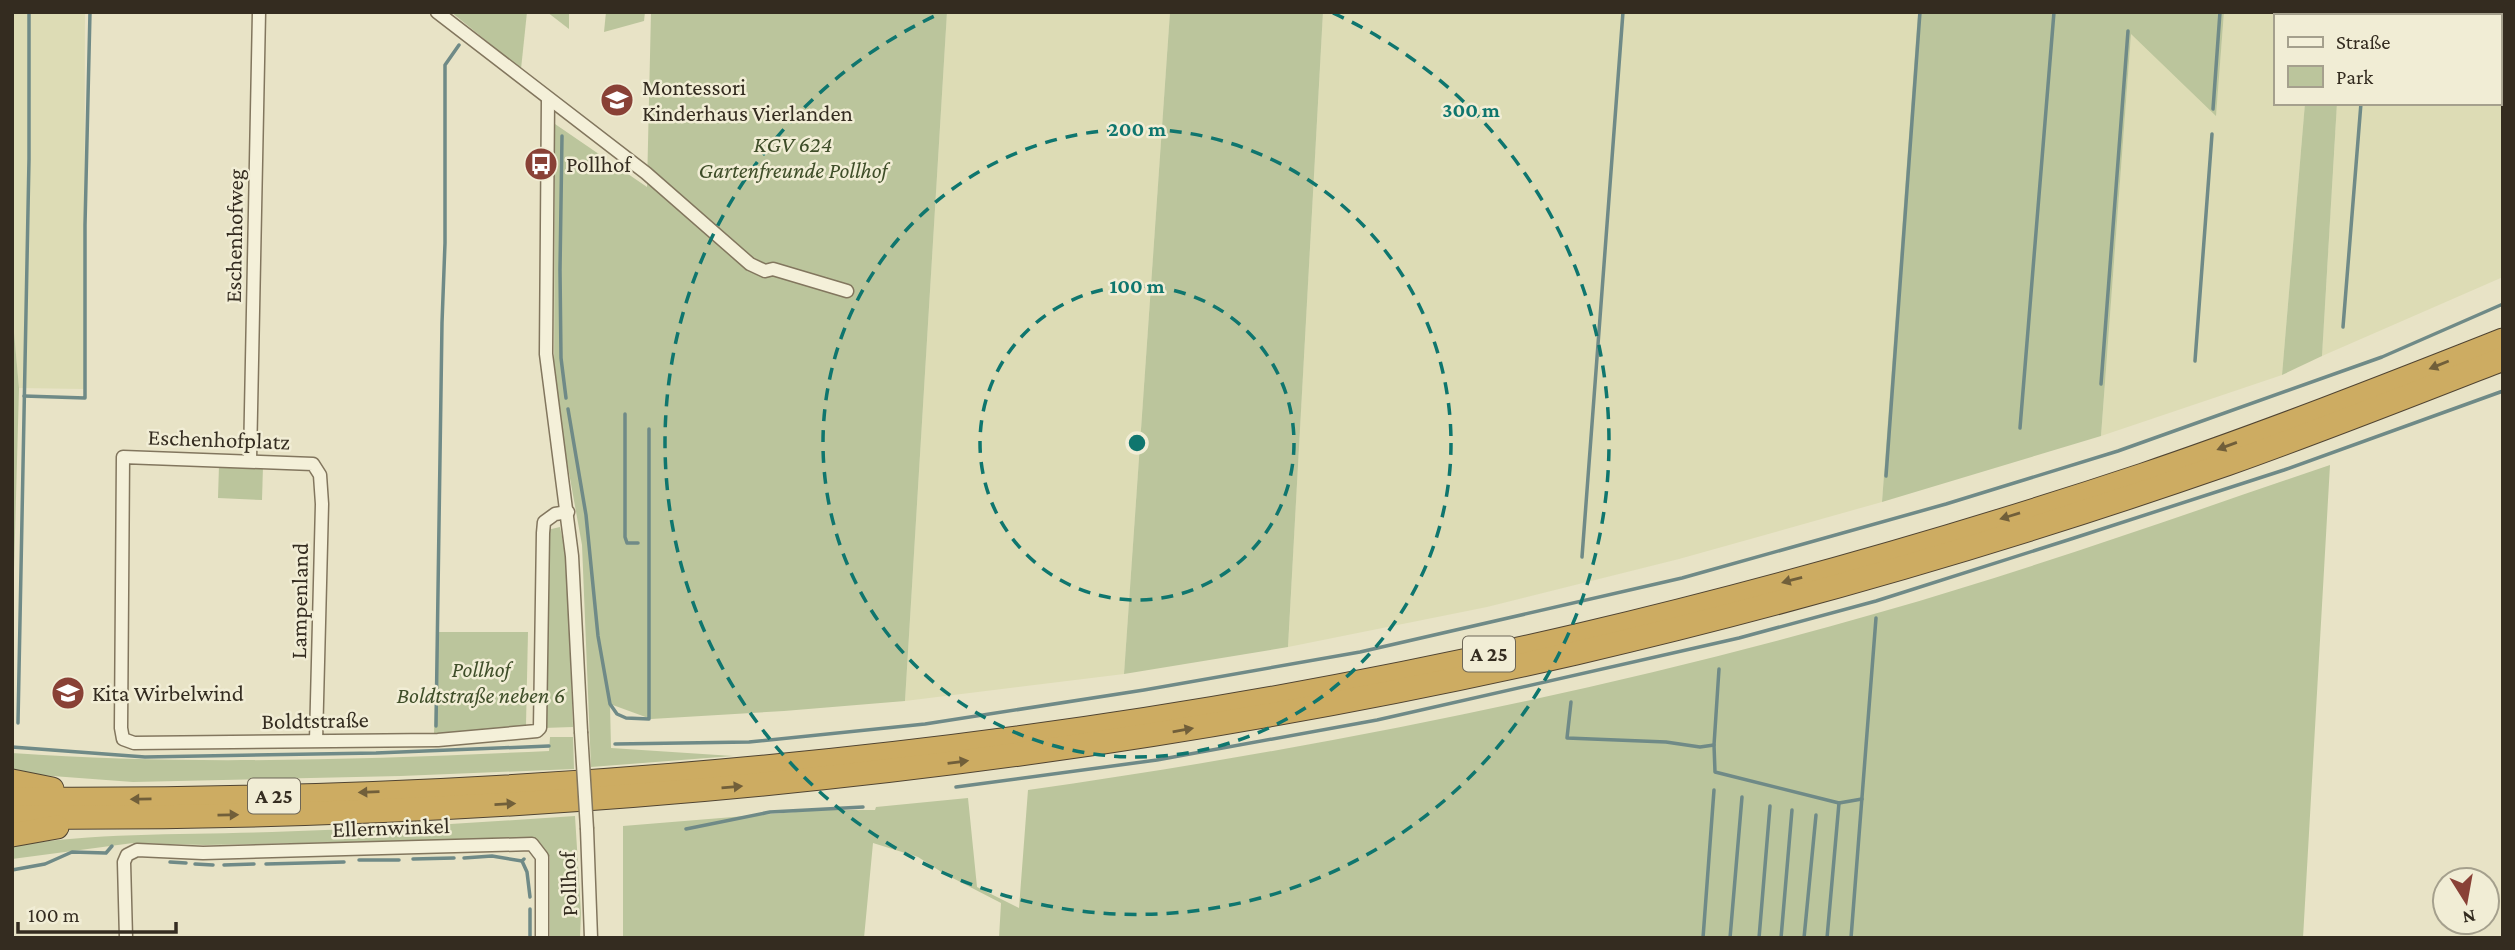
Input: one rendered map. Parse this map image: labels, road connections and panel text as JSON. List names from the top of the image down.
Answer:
{
  "streets": {
    "highway": ["A 25"],
    "street": [
      "Eschenhofweg",
      "Eschenhofplatz",
      "Lampenland",
      "Boldtstraße",
      "Ellernwinkel",
      "Pollhof"
    ]
  },
  "crossings": [
    ["Eschenhofweg", "Eschenhofplatz"],
    ["Eschenhofplatz", "Lampenland"],
    ["Eschenhofplatz", "Boldtstraße"],
    ["Lampenland", "Boldtstraße"],
    ["Boldtstraße", "Pollhof"],
    ["Ellernwinkel", "Pollhof"]
  ],
  "parks": ["KGV 624 Gartenfreunde Pollhof", "Pollhof Boldtstraße neben 6"],
  "places": {
    "school or university": ["Montessori Kinderhaus Vierlanden", "Kita Wirbelwind"],
    "bus stop": ["Pollhof"]
  },
  "legend": ["Straße", "Park"],
  "scale_bar": "100 m",
  "north": "bottom",
  "rings": ["300 m", "200 m", "100 m"]
}
